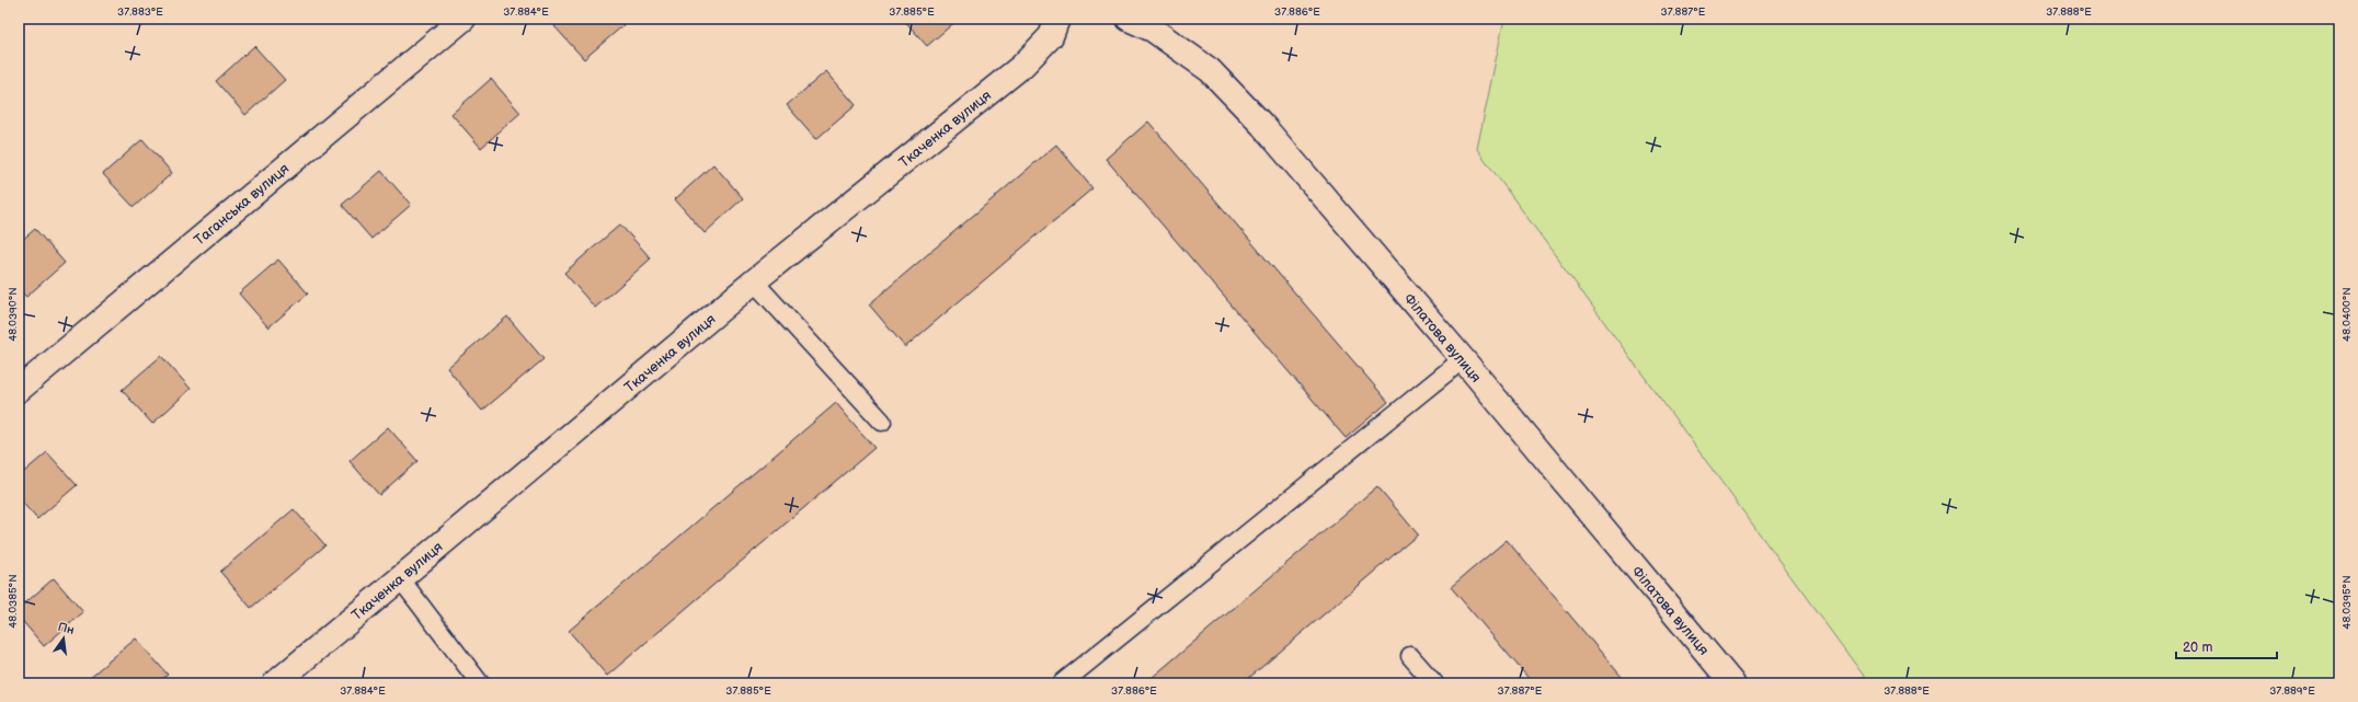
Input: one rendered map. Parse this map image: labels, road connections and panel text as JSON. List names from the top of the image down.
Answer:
{
  "streets": {
    "street": ["Ткаченка вулиця", "Таганська вулиця", "Філатова вулиця"]
  },
  "scale_bar": "20 m",
  "north": "top",
  "coordinates": [
    "37.883°E",
    "37.884°E",
    "37.885°E",
    "37.886°E",
    "37.887°E",
    "37.888°E",
    "48.0390°N",
    "48.0400°N",
    "48.0385°N",
    "48.0395°N",
    "37.889°E"
  ]
}
